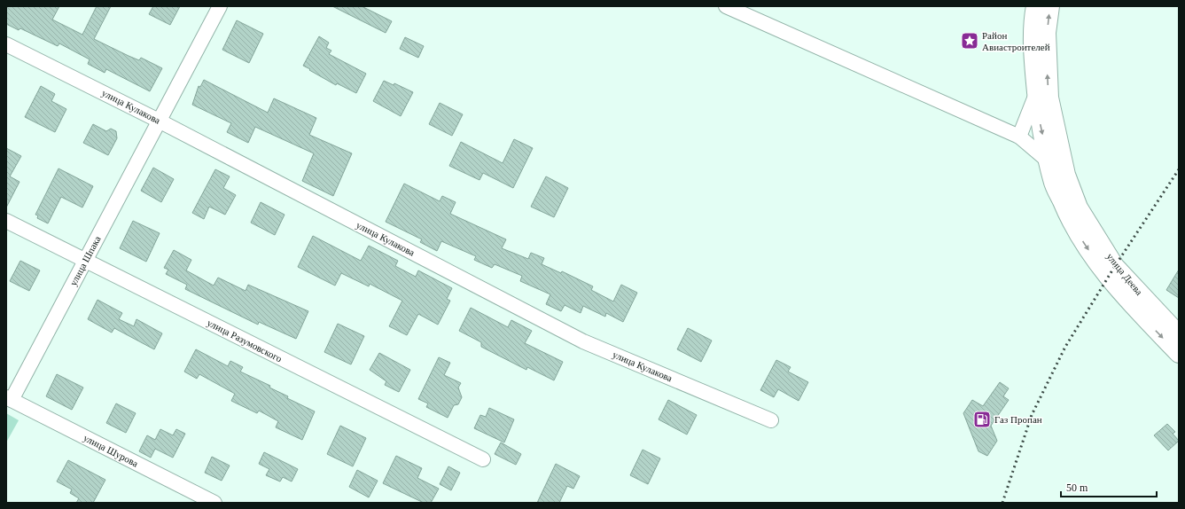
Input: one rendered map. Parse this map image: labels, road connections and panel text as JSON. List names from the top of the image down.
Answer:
{
  "streets": {
    "main road": ["улица Деева"],
    "street": [
      "улица Кулакова",
      "улица Шпака",
      "улица Разумовского",
      "улица Шурова"
    ]
  },
  "crossings": [
    ["улица Кулакова", "улица Шпака"],
    ["улица Шпака", "улица Разумовского"],
    ["улица Шпака", "улица Шурова"]
  ],
  "places": {
    "place": ["Район Авиастроителей"],
    "fuel station": ["Газ Пропан"]
  },
  "scale_bar": "50 m"
}
